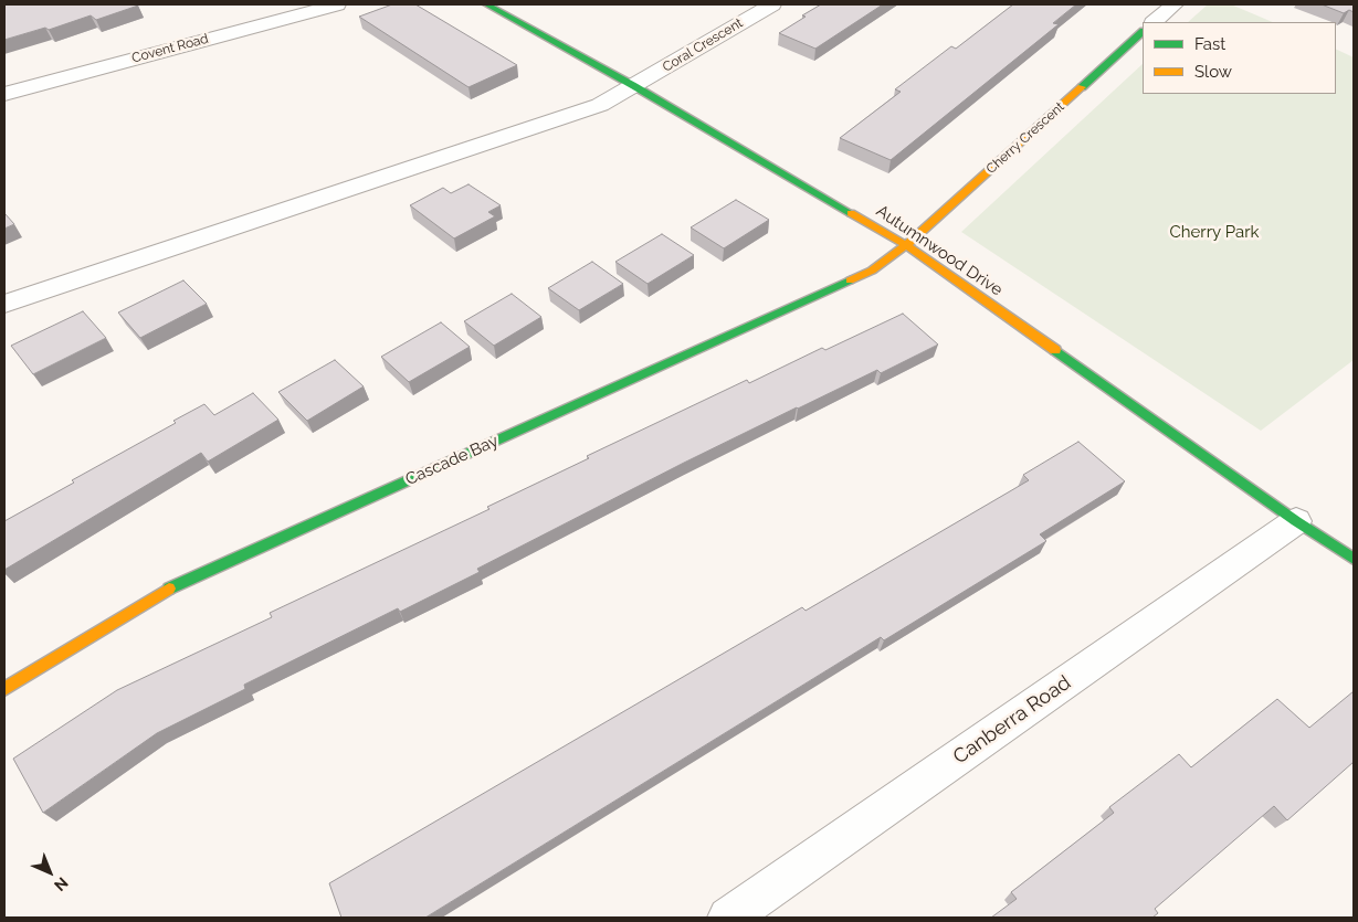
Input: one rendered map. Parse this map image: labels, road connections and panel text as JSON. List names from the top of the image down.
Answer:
{
  "streets": {
    "street": [
      "Coral Crescent",
      "Covent Road",
      "Cherry Crescent",
      "Autumnwood Drive",
      "Cascade Bay",
      "Canberra Road"
    ]
  },
  "crossings": [
    ["Coral Crescent", "Autumnwood Drive"],
    ["Cherry Crescent", "Autumnwood Drive"],
    ["Cherry Crescent", "Cascade Bay"],
    ["Autumnwood Drive", "Cascade Bay"],
    ["Autumnwood Drive", "Canberra Road"]
  ],
  "parks": ["Cherry Park"],
  "legend": ["Fast", "Slow"],
  "north": "bottom right"
}
